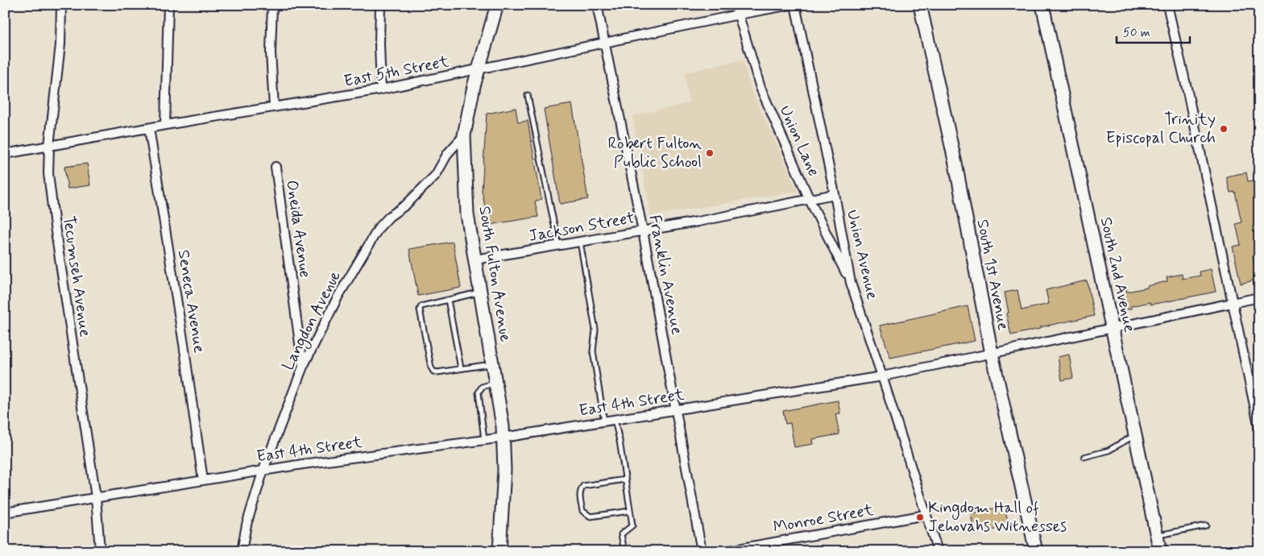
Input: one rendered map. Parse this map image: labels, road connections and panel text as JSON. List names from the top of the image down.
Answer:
{
  "streets": {
    "street": [
      "East 5th Street",
      "Union Lane",
      "Jackson Street",
      "Oneida Avenue",
      "Union Avenue",
      "South Fulton Avenue",
      "Franklin Avenue",
      "South 1st Avenue",
      "South 2nd Avenue",
      "Tecumseh Avenue",
      "Seneca Avenue",
      "Langdon Avenue",
      "East 4th Street",
      "Monroe Street"
    ]
  },
  "crossings": [
    ["East 5th Street", "Union Lane"],
    ["East 5th Street", "South Fulton Avenue"],
    ["East 5th Street", "Franklin Avenue"],
    ["East 5th Street", "Tecumseh Avenue"],
    ["East 5th Street", "Seneca Avenue"],
    ["Union Lane", "Jackson Street"],
    ["Union Lane", "Union Avenue"],
    ["Jackson Street", "Union Avenue"],
    ["Jackson Street", "South Fulton Avenue"],
    ["Jackson Street", "Franklin Avenue"],
    ["Oneida Avenue", "Langdon Avenue"],
    ["Union Avenue", "East 4th Street"],
    ["Union Avenue", "Monroe Street"],
    ["South Fulton Avenue", "Langdon Avenue"],
    ["South Fulton Avenue", "East 4th Street"],
    ["Franklin Avenue", "East 4th Street"],
    ["South 1st Avenue", "East 4th Street"],
    ["South 2nd Avenue", "East 4th Street"],
    ["Tecumseh Avenue", "East 4th Street"],
    ["Seneca Avenue", "East 4th Street"],
    ["Langdon Avenue", "East 4th Street"]
  ],
  "places": ["Trinity Episcopal Church", "Robert Fulton Public School", "Kingdom Hall of Jehovahs Witnesses"],
  "scale_bar": "50 m"
}
